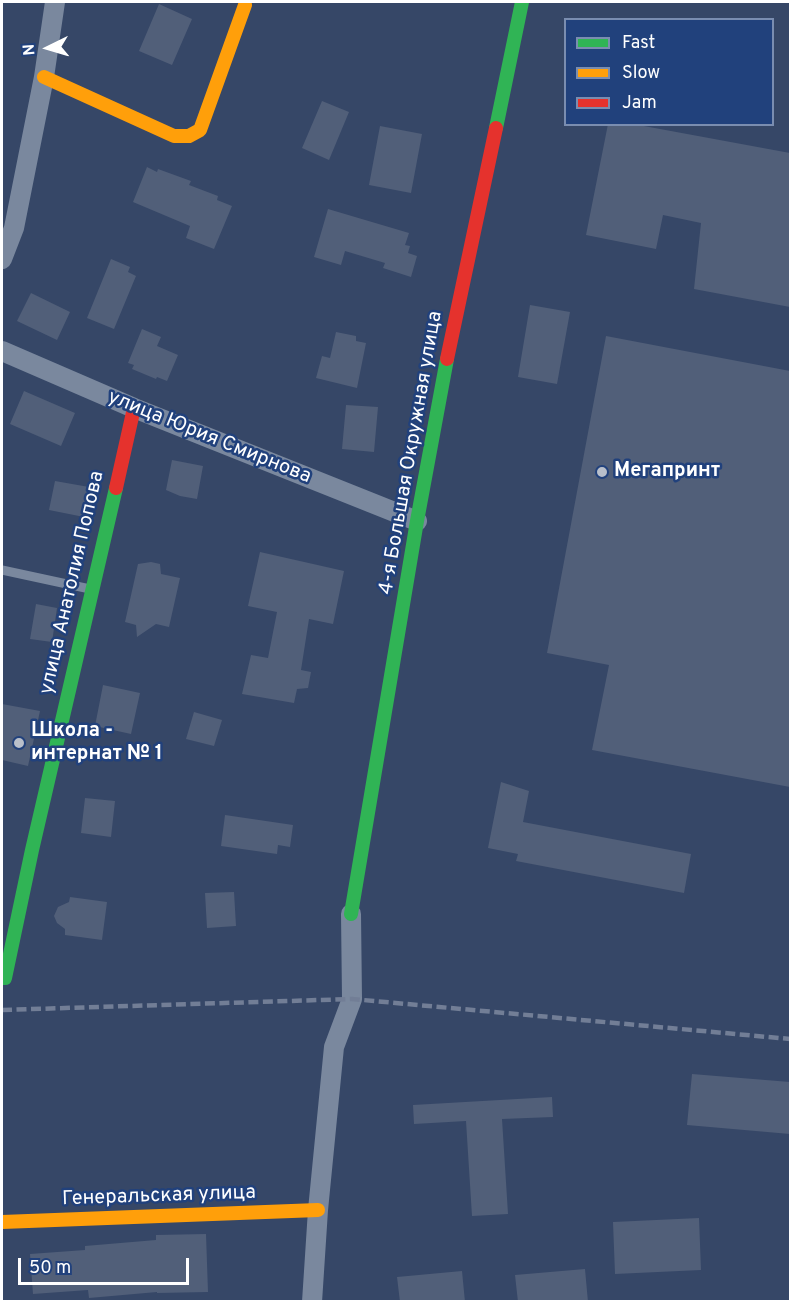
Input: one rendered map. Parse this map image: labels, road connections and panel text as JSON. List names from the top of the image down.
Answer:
{
  "streets": {
    "street": [
      "улица Юрия Смирнова",
      "4-я Большая Окружная улица",
      "улица Анатолия Попова",
      "Генеральская улица"
    ]
  },
  "crossings": [
    ["улица Юрия Смирнова", "4-я Большая Окружная улица"],
    ["улица Юрия Смирнова", "улица Анатолия Попова"]
  ],
  "places": ["Мегапринт", "Школа - интернат № 1"],
  "legend": ["Fast", "Slow", "Jam"],
  "scale_bar": "50 m",
  "north": "left"
}
